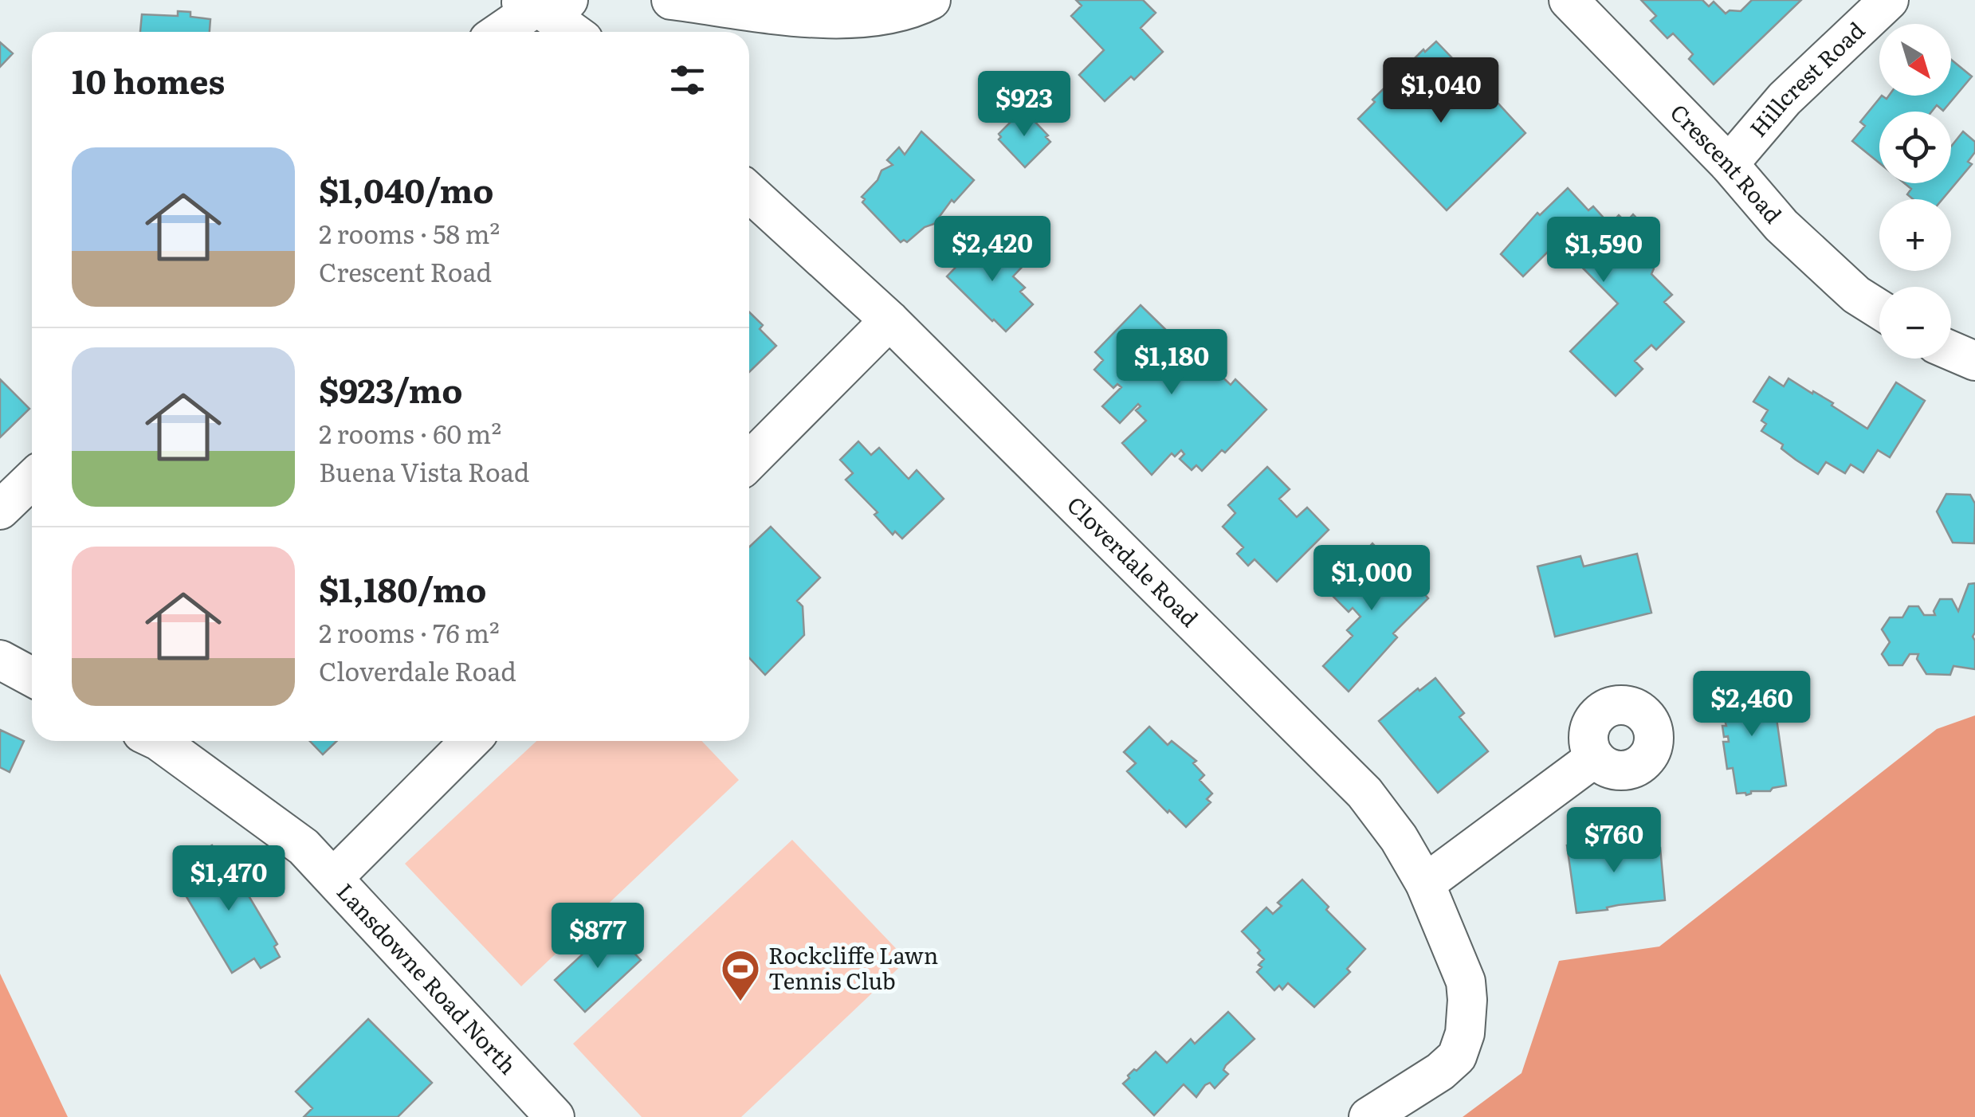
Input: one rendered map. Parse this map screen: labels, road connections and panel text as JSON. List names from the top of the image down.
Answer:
{
  "streets": {
    "street": [
      "Hillcrest Road",
      "Crescent Road",
      "Cloverdale Road",
      "Lansdowne Road North"
    ]
  },
  "crossings": [
    ["Hillcrest Road", "Crescent Road"]
  ],
  "places": {
    "sports": ["Rockcliffe Lawn Tennis Club"]
  },
  "north": "bottom right",
  "page": {
    "map_buttons": ["+", "−"],
    "heading": "10 homes",
    "price": [
      "$1,040",
      "$923",
      "$2,420",
      "$1,590",
      "$1,180",
      "$1,000",
      "$2,460",
      "$760",
      "$1,470",
      "$877"
    ],
    "list": [
      {
        "name": "$1,040/mo",
        "note": "2 rooms · 58 m² · Crescent Road"
      },
      {
        "name": "$923/mo",
        "note": "2 rooms · 60 m² · Buena Vista Road"
      },
      {
        "name": "$1,180/mo",
        "note": "2 rooms · 76 m² · Cloverdale Road"
      }
    ]
  }
}
